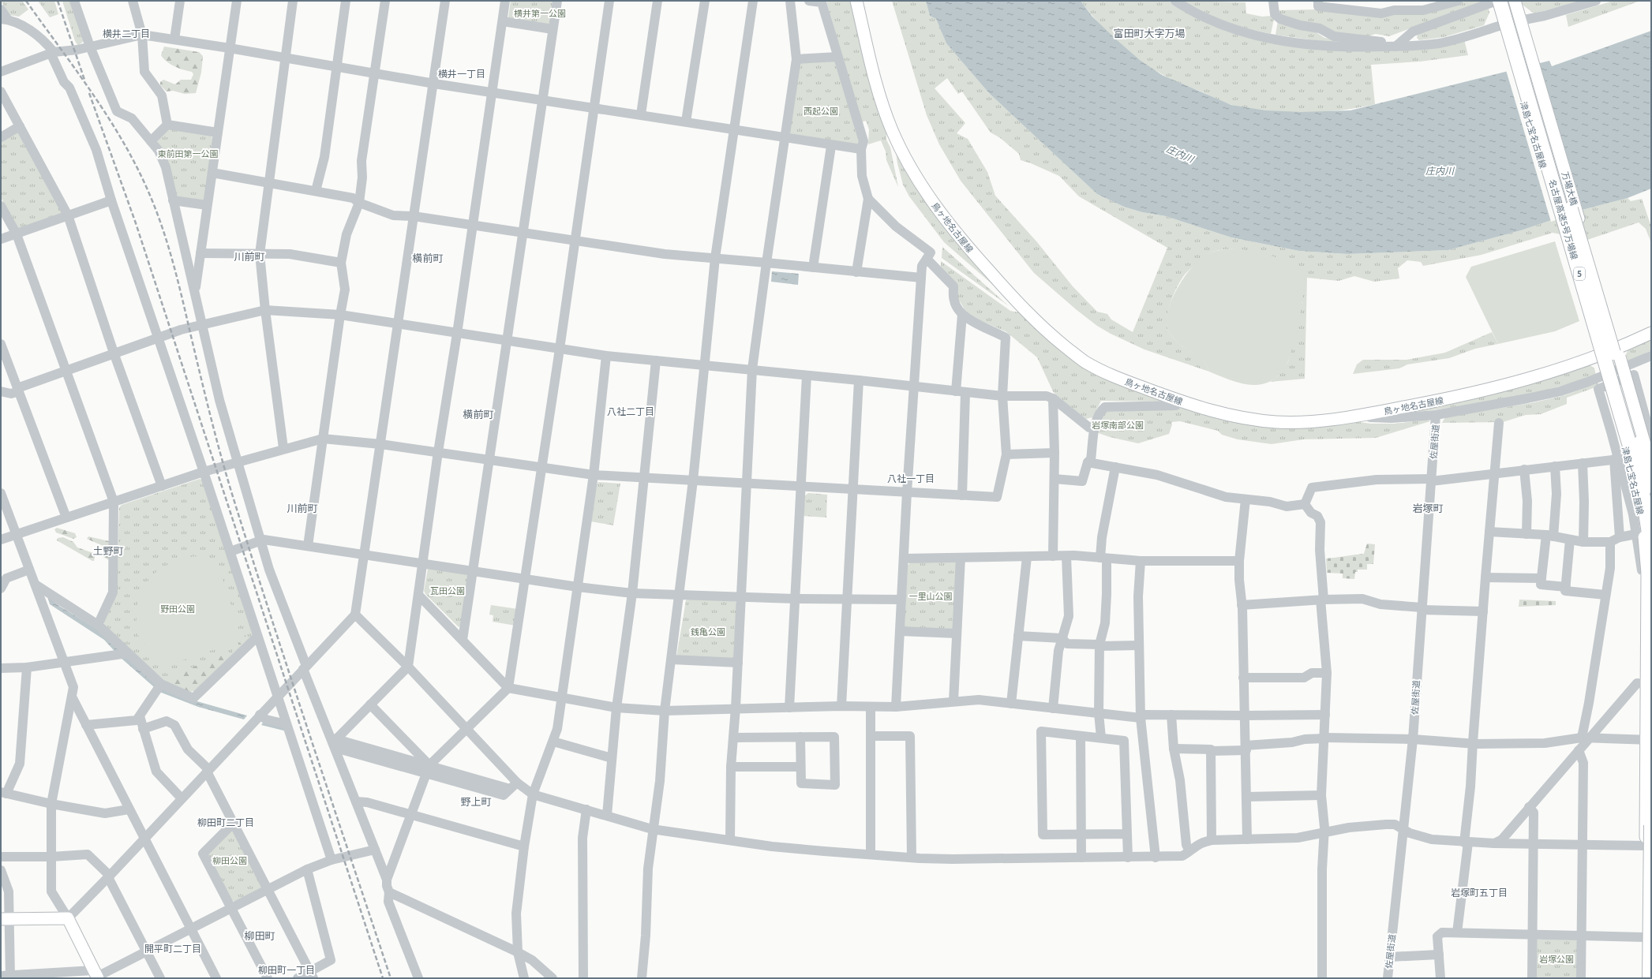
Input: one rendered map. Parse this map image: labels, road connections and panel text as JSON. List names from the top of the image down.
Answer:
{
  "streets": {
    "highway": ["名古屋高速5号万場線", "5"],
    "main road": ["津島七宝名古屋線", "万場大橋", "鳥ヶ地名古屋線"],
    "street": ["佐屋街道"]
  },
  "crossings": [
    ["津島七宝名古屋線", "名古屋高速5号万場線"],
    ["津島七宝名古屋線", "鳥ヶ地名古屋線"],
    ["万場大橋", "鳥ヶ地名古屋線"]
  ],
  "districts": [
    "横井二丁目",
    "富田町大字万場",
    "横井一丁目",
    "川前町",
    "横前町",
    "八社二丁目",
    "横前町",
    "八社一丁目",
    "川前町",
    "岩塚町",
    "土野町",
    "野上町",
    "柳田町二丁目",
    "岩塚町五丁目",
    "柳田町",
    "開平町二丁目",
    "柳田町一丁目"
  ],
  "water": ["庄内川"],
  "parks": [
    "横井第一公園",
    "西起公園",
    "東前田第一公園",
    "岩塚南部公園",
    "瓦田公園",
    "一里山公園",
    "野田公園",
    "銭亀公園",
    "柳田公園",
    "岩塚公園"
  ]
}
